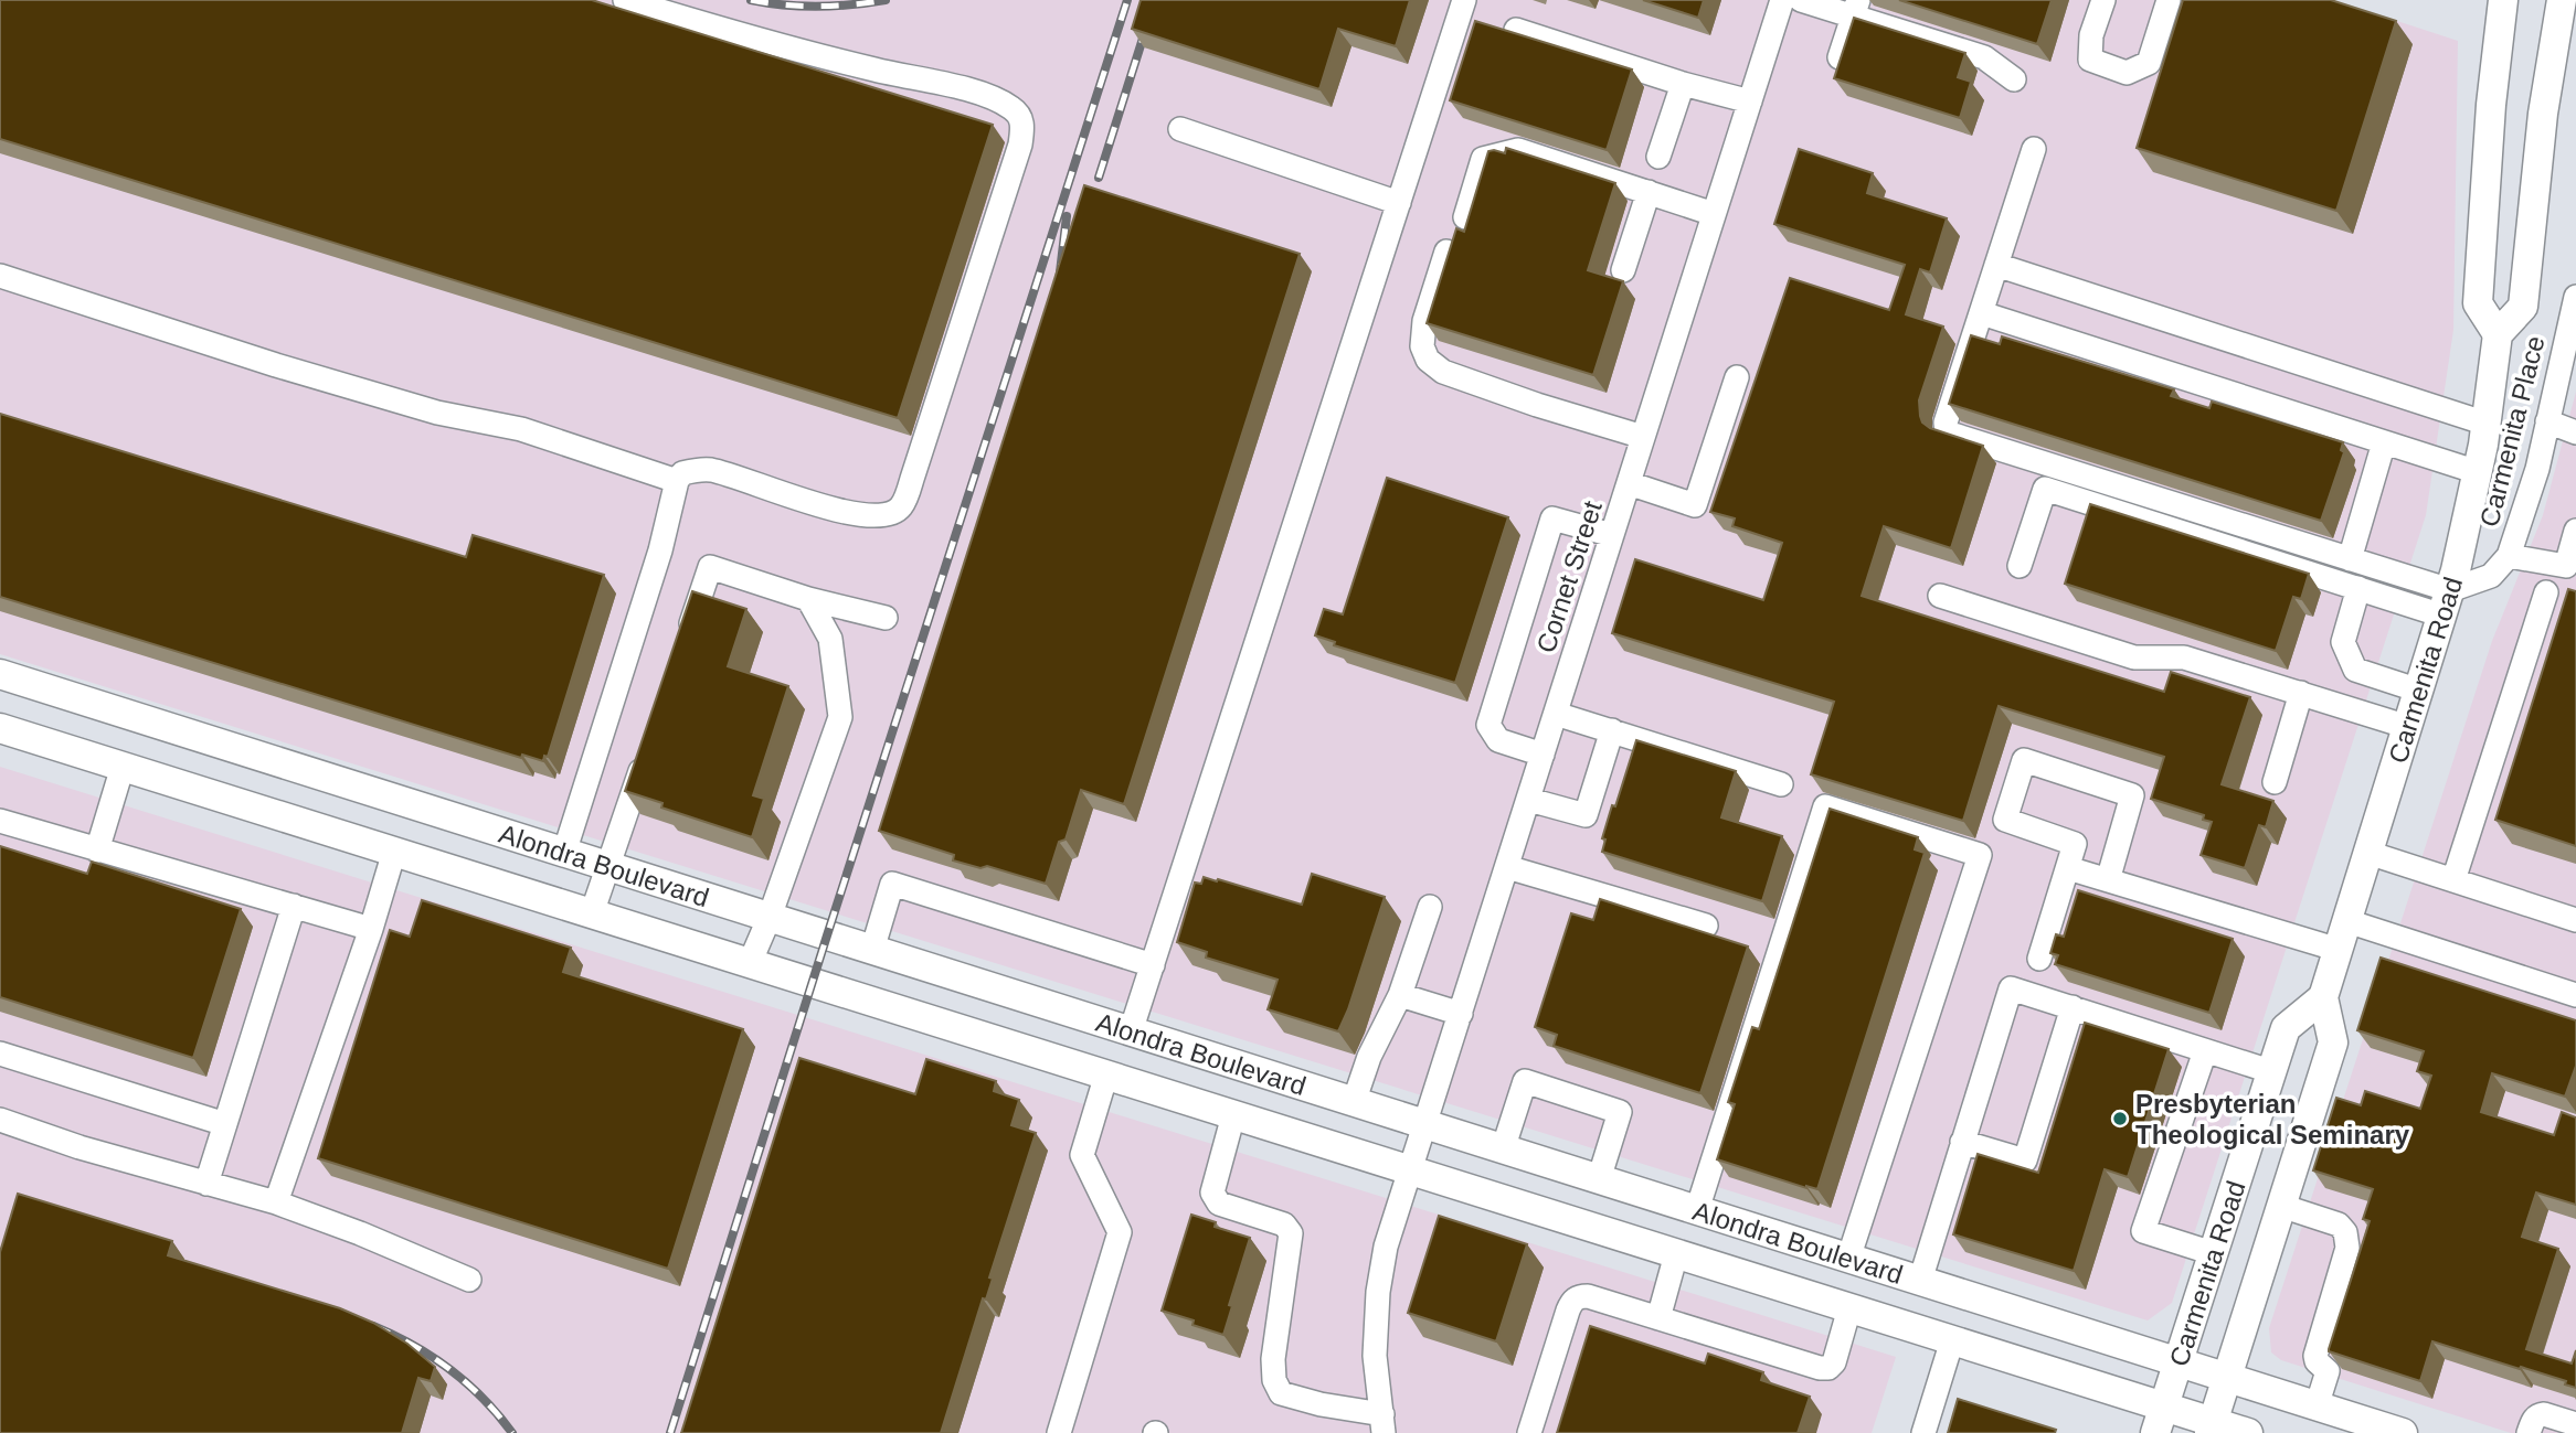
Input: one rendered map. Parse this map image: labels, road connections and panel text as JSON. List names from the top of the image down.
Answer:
{
  "streets": {
    "main road": ["Carmenita Road", "Alondra Boulevard"],
    "street": ["Carmenita Place", "Cornet Street"]
  },
  "crossings": [
    ["Carmenita Place", "Carmenita Road"],
    ["Cornet Street", "Alondra Boulevard"],
    ["Carmenita Road", "Alondra Boulevard"]
  ],
  "places": ["Presbyterian Theological Seminary"]
}
